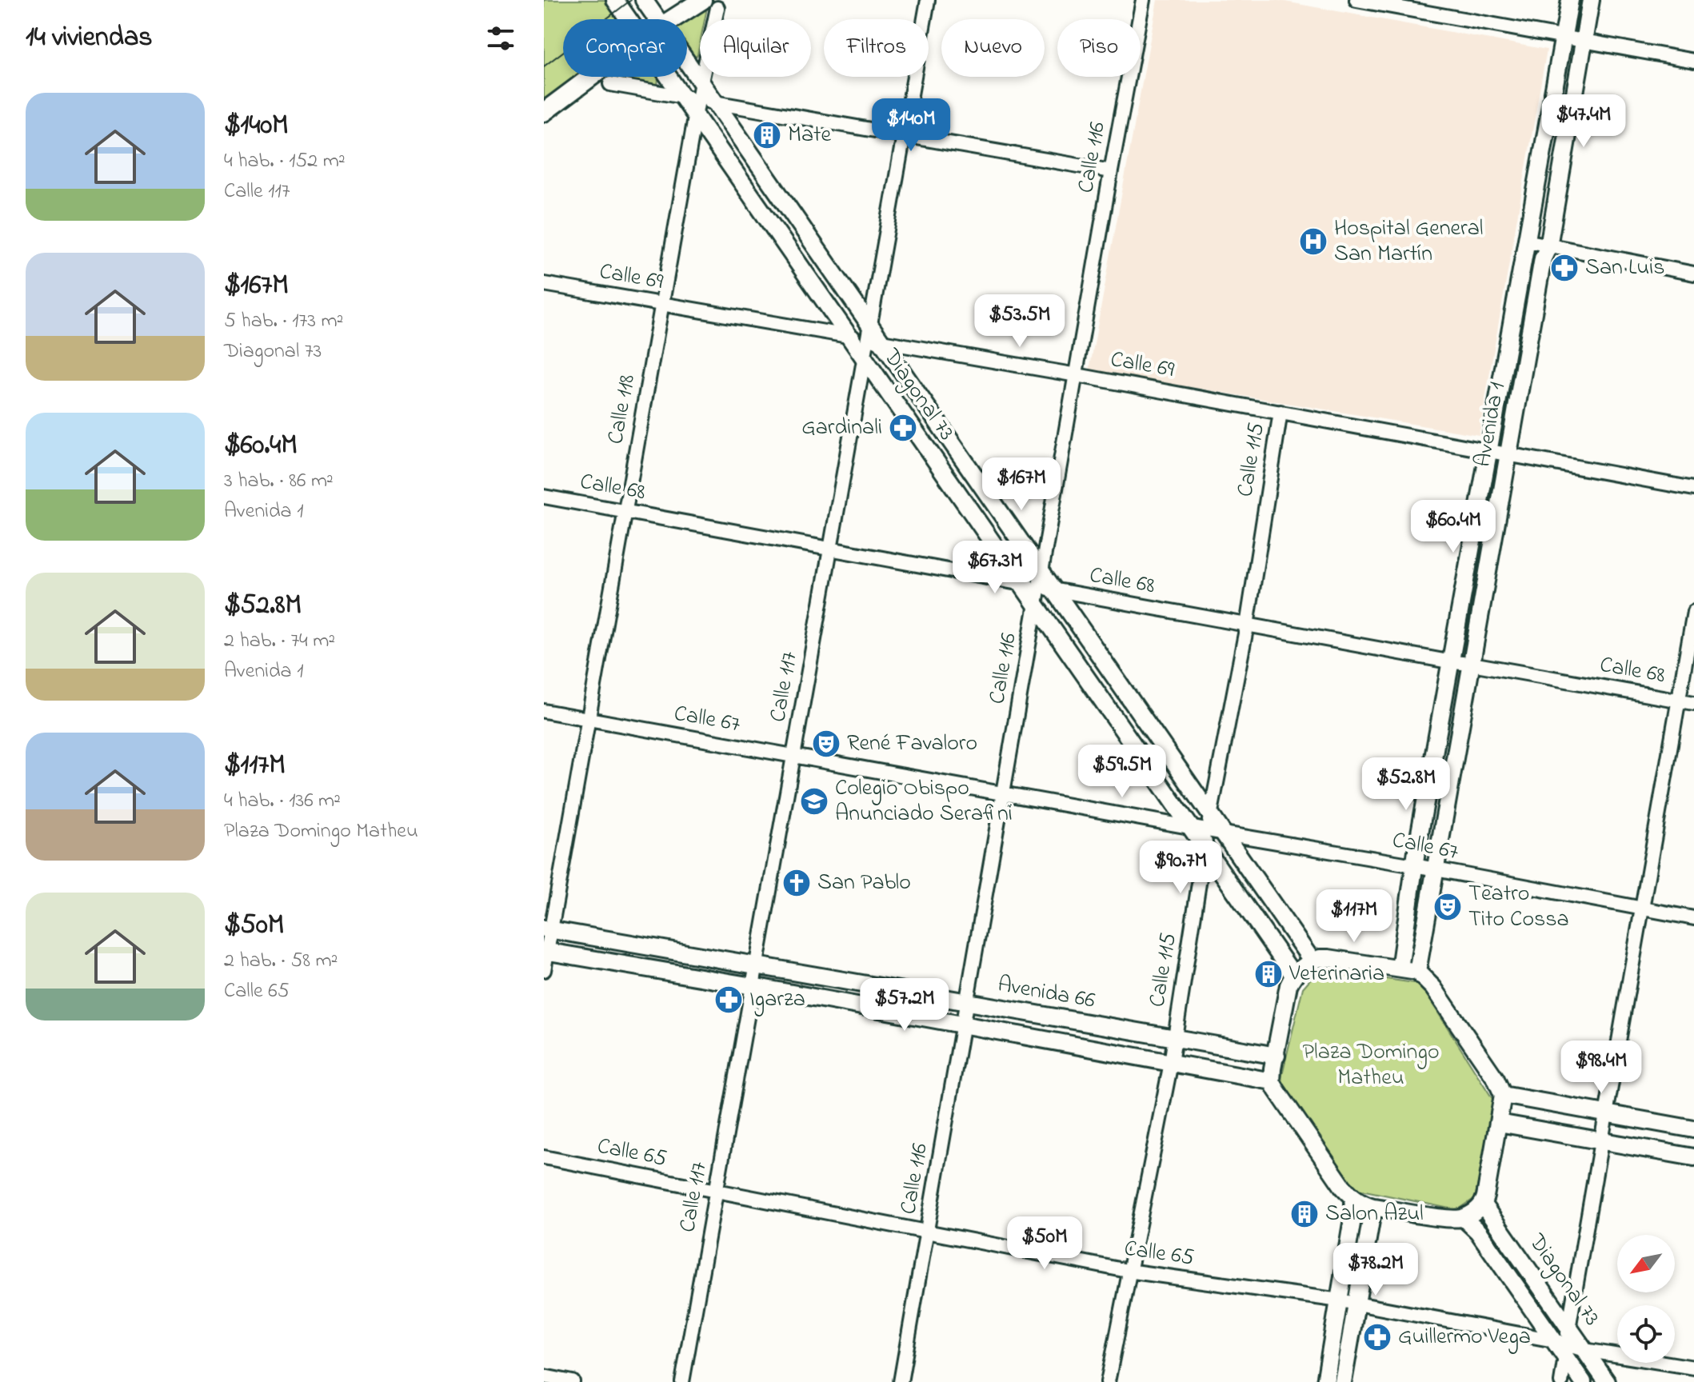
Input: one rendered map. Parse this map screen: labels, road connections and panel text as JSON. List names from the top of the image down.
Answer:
{
  "streets": {
    "main road": ["Diagonal 73", "Avenida 1", "Avenida 66"],
    "street": [
      "Calle 116",
      "Calle 69",
      "Calle 118",
      "Calle 115",
      "Calle 68",
      "Calle 117",
      "Calle 67",
      "Calle 65"
    ]
  },
  "crossings": [
    ["Calle 116", "Calle 69"],
    ["Calle 116", "Diagonal 73"],
    ["Calle 116", "Calle 68"],
    ["Calle 116", "Calle 67"],
    ["Calle 116", "Avenida 66"],
    ["Calle 116", "Calle 65"],
    ["Calle 69", "Diagonal 73"],
    ["Calle 69", "Calle 118"],
    ["Calle 69", "Avenida 1"],
    ["Calle 69", "Calle 115"],
    ["Calle 69", "Calle 117"],
    ["Diagonal 73", "Calle 118"],
    ["Diagonal 73", "Calle 115"],
    ["Diagonal 73", "Calle 68"],
    ["Diagonal 73", "Calle 117"],
    ["Diagonal 73", "Calle 67"],
    ["Diagonal 73", "Calle 65"],
    ["Calle 118", "Calle 68"],
    ["Calle 118", "Calle 67"],
    ["Calle 118", "Avenida 66"],
    ["Avenida 1", "Calle 68"],
    ["Avenida 1", "Calle 67"],
    ["Calle 115", "Calle 68"],
    ["Calle 115", "Calle 67"],
    ["Calle 115", "Avenida 66"],
    ["Calle 115", "Calle 65"],
    ["Calle 68", "Calle 117"],
    ["Calle 117", "Calle 67"],
    ["Calle 117", "Avenida 66"],
    ["Calle 117", "Calle 65"]
  ],
  "parks": ["Plaza Domingo Matheu"],
  "places": {
    "building": ["Mate", "Veterinaria", "Salon Azul"],
    "hospital": ["Hospital General San Martín"],
    "pharmacy": [
      "San Luis",
      "Gardinali",
      "Igarza",
      "Guillermo Vega"
    ],
    "theatre": ["René Favaloro", "Teatro Tito Cossa"],
    "school or university": ["Colegio Obispo Anunciado Serafini"],
    "church": ["San Pablo"]
  },
  "north": "bottom left",
  "page": {
    "heading": "14 viviendas",
    "chip": [
      "Comprar",
      "Alquilar",
      "Filtros",
      "Nuevo",
      "Piso"
    ],
    "list": [
      {
        "name": "$140M",
        "note": "4 hab. · 152 m² · Calle 117"
      },
      {
        "name": "$167M",
        "note": "5 hab. · 173 m² · Diagonal 73"
      },
      {
        "name": "$60.4M",
        "note": "3 hab. · 86 m² · Avenida 1"
      },
      {
        "name": "$52.8M",
        "note": "2 hab. · 74 m² · Avenida 1"
      },
      {
        "name": "$117M",
        "note": "4 hab. · 136 m² · Plaza Domingo Matheu"
      },
      {
        "name": "$50M",
        "note": "2 hab. · 58 m² · Calle 65"
      }
    ],
    "price": [
      "$47.4M",
      "$140M",
      "$53.5M",
      "$167M",
      "$60.4M",
      "$67.3M",
      "$59.5M",
      "$52.8M",
      "$90.7M",
      "$117M",
      "$57.2M",
      "$98.4M",
      "$50M",
      "$78.2M"
    ]
  }
}
